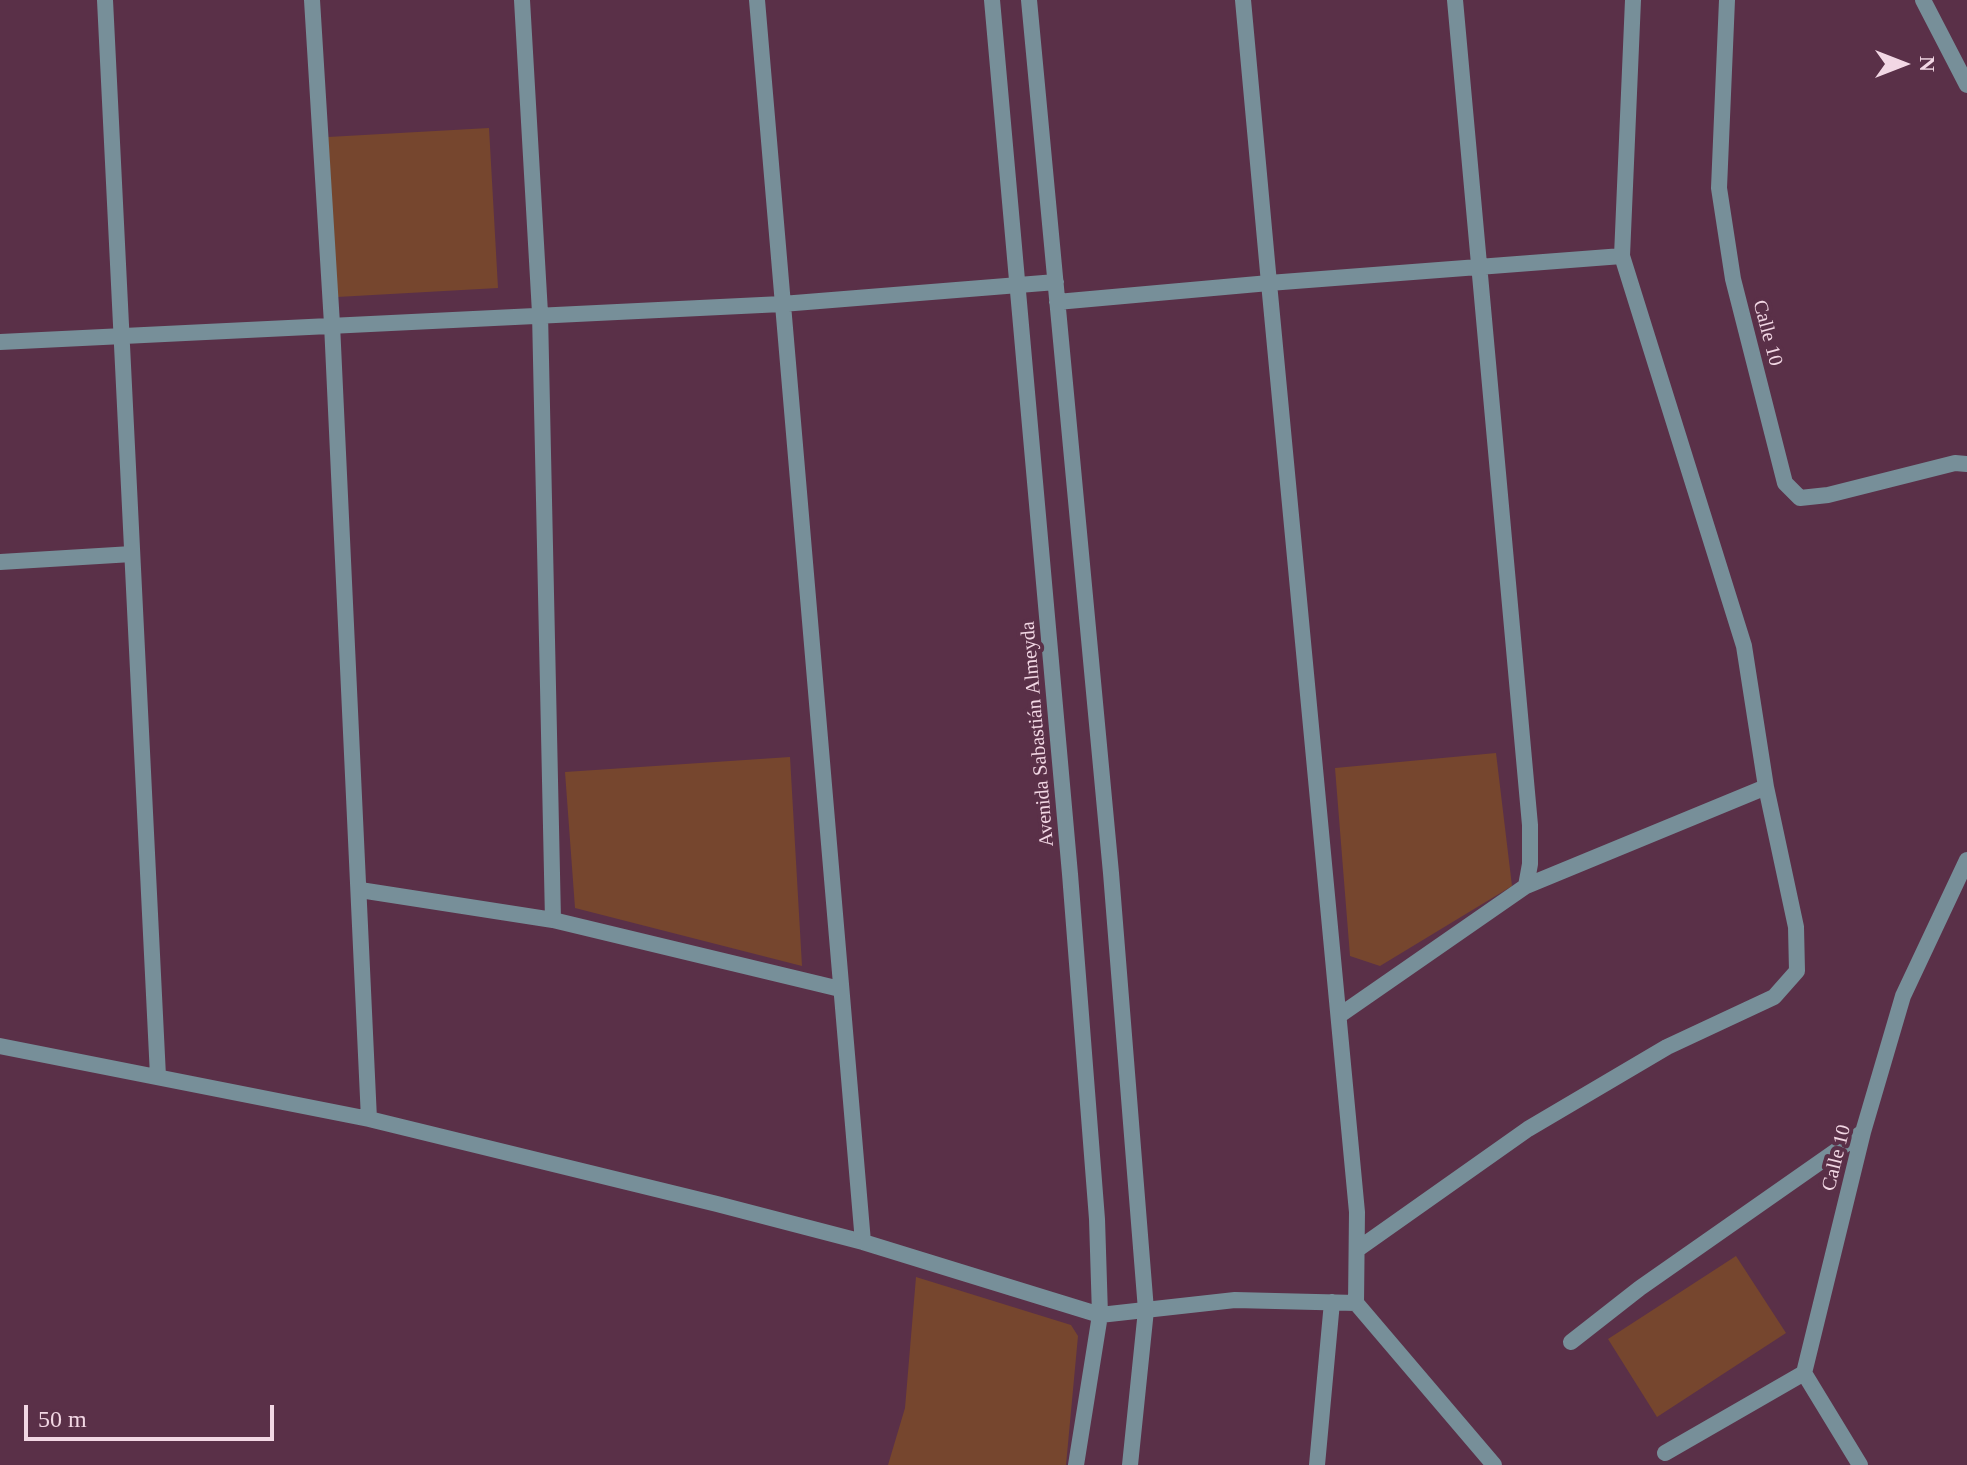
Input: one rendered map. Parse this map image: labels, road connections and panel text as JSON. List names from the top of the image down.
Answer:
{
  "streets": {
    "street": ["Calle 10", "Avenida Sabastián Almeyda"]
  },
  "scale_bar": "50 m",
  "north": "right"
}
